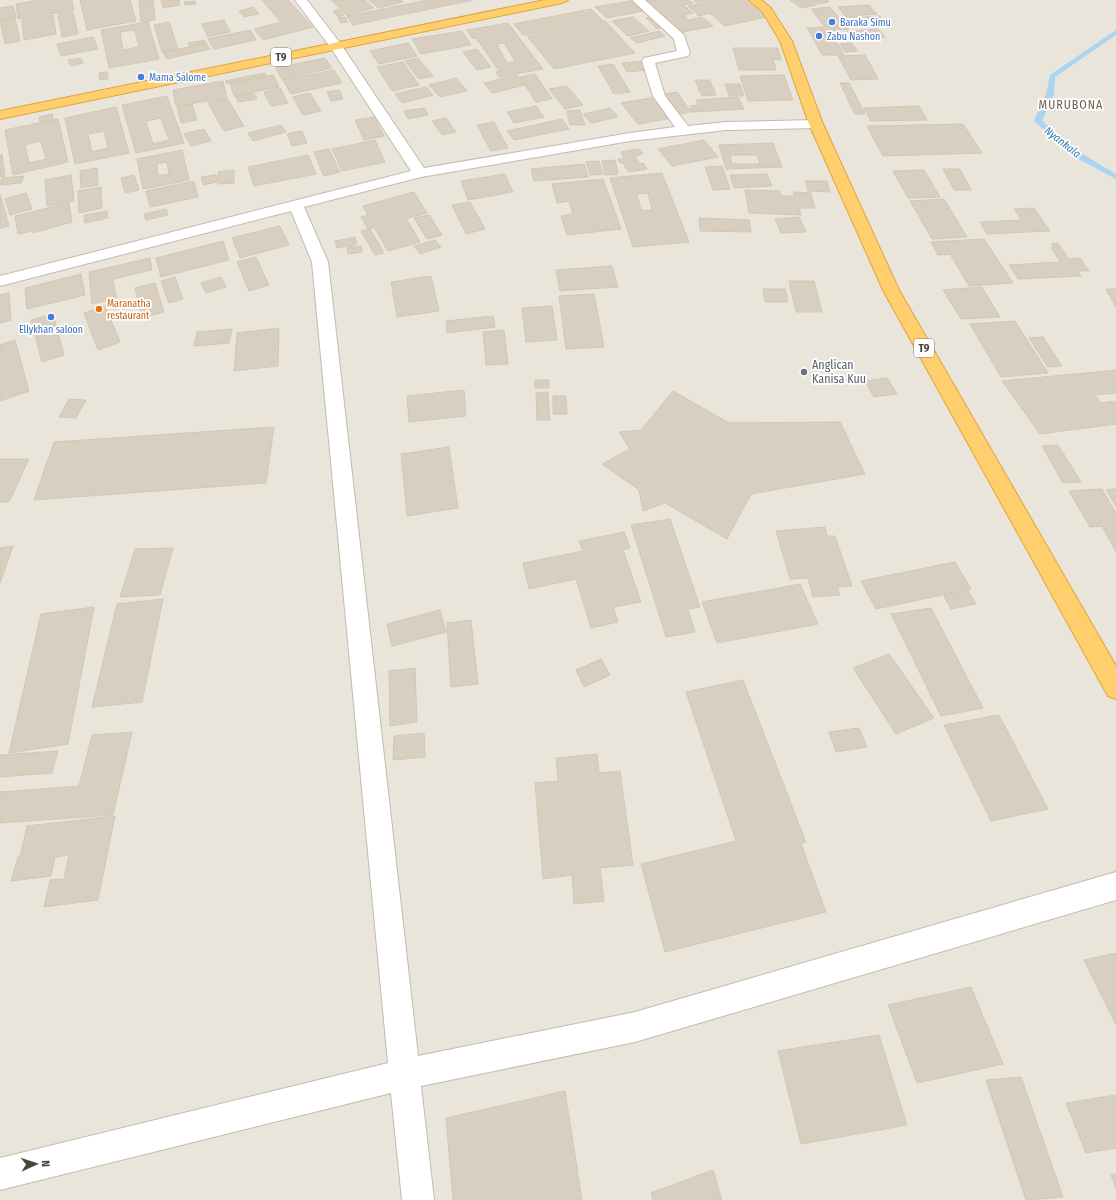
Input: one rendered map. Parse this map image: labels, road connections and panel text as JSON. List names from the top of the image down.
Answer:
{
  "streets": {
    "highway": ["T9"]
  },
  "districts": ["MURUBONA"],
  "water": ["Nyankala"],
  "places": [
    "Baraka Simu",
    "Zabu Nashon",
    "Mama Salome",
    "Maranatha restaurant",
    "Ellykhan saloon",
    "Anglican Kanisa Kuu"
  ],
  "north": "right"
}
